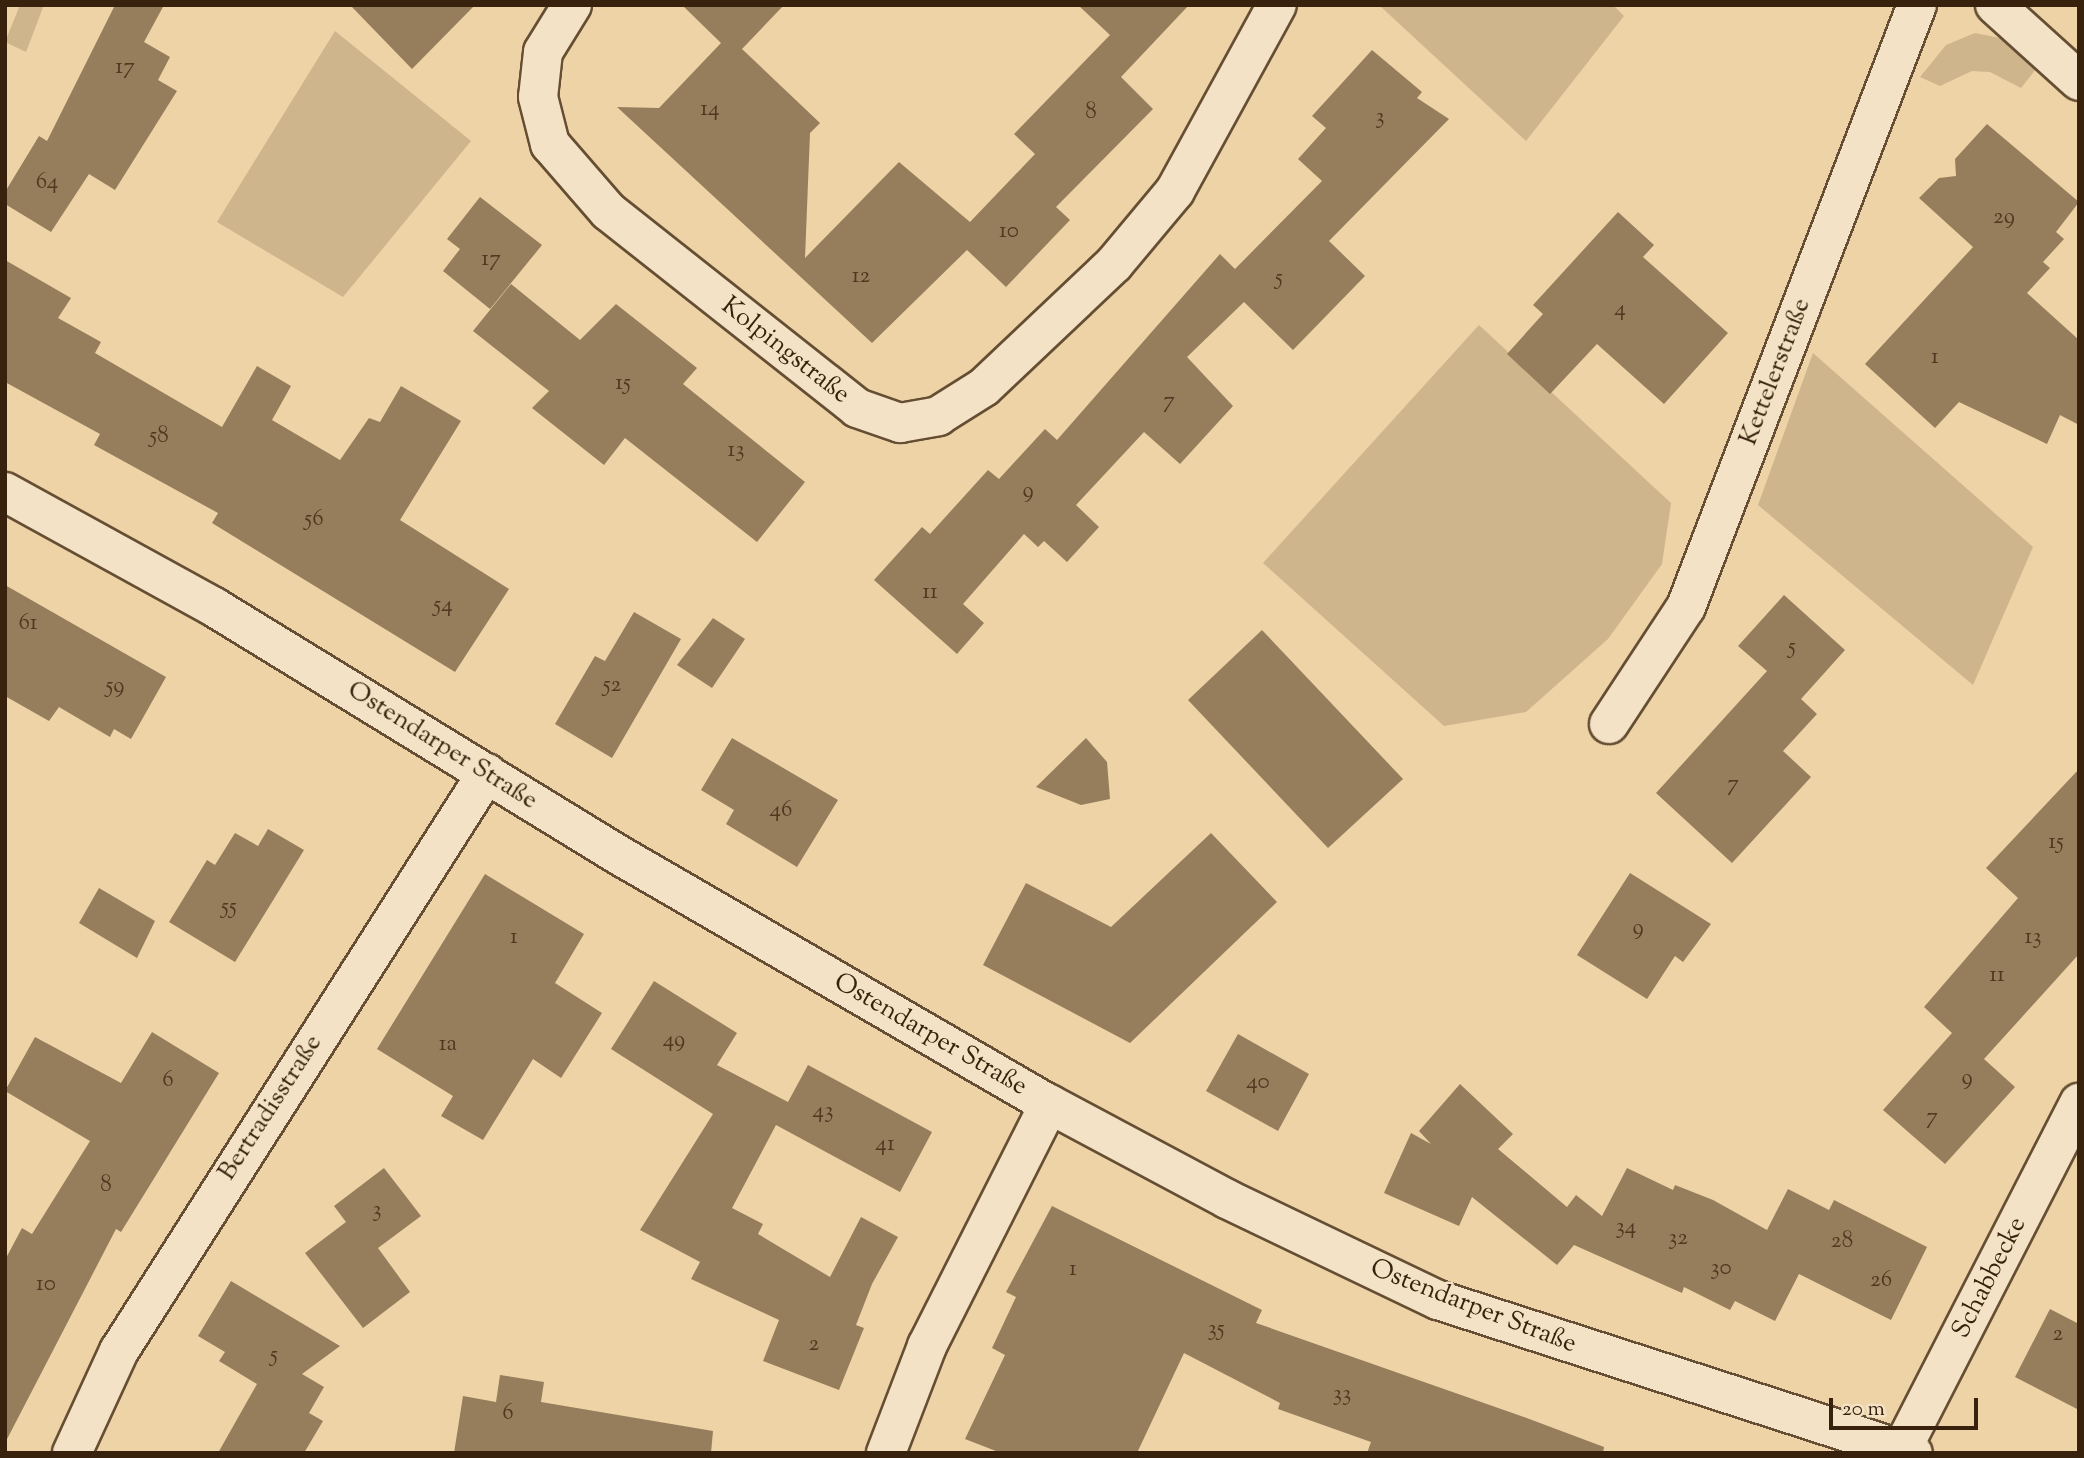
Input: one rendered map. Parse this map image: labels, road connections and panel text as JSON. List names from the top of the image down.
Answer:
{
  "streets": {
    "street": [
      "Kolpingstraße",
      "Kettelerstraße",
      "Ostendarper Straße",
      "Bertradisstraße",
      "Schabbecke"
    ]
  },
  "crossings": [
    ["Ostendarper Straße", "Bertradisstraße"],
    ["Ostendarper Straße", "Schabbecke"]
  ],
  "house_numbers": [
    "17",
    "14",
    "8",
    "3",
    "64",
    "29",
    "10",
    "17",
    "12",
    "5",
    "4",
    "1",
    "15",
    "7",
    "58",
    "13",
    "9",
    "56",
    "11",
    "54",
    "61",
    "5",
    "52",
    "59",
    "7",
    "46",
    "15",
    "55",
    "9",
    "1",
    "13",
    "11",
    "49",
    "1a",
    "9",
    "6",
    "40",
    "43",
    "7",
    "41",
    "8",
    "3",
    "34",
    "32",
    "28",
    "30",
    "1",
    "26",
    "10",
    "35",
    "2",
    "2",
    "5",
    "33",
    "6"
  ],
  "scale_bar": "20 m"
}
